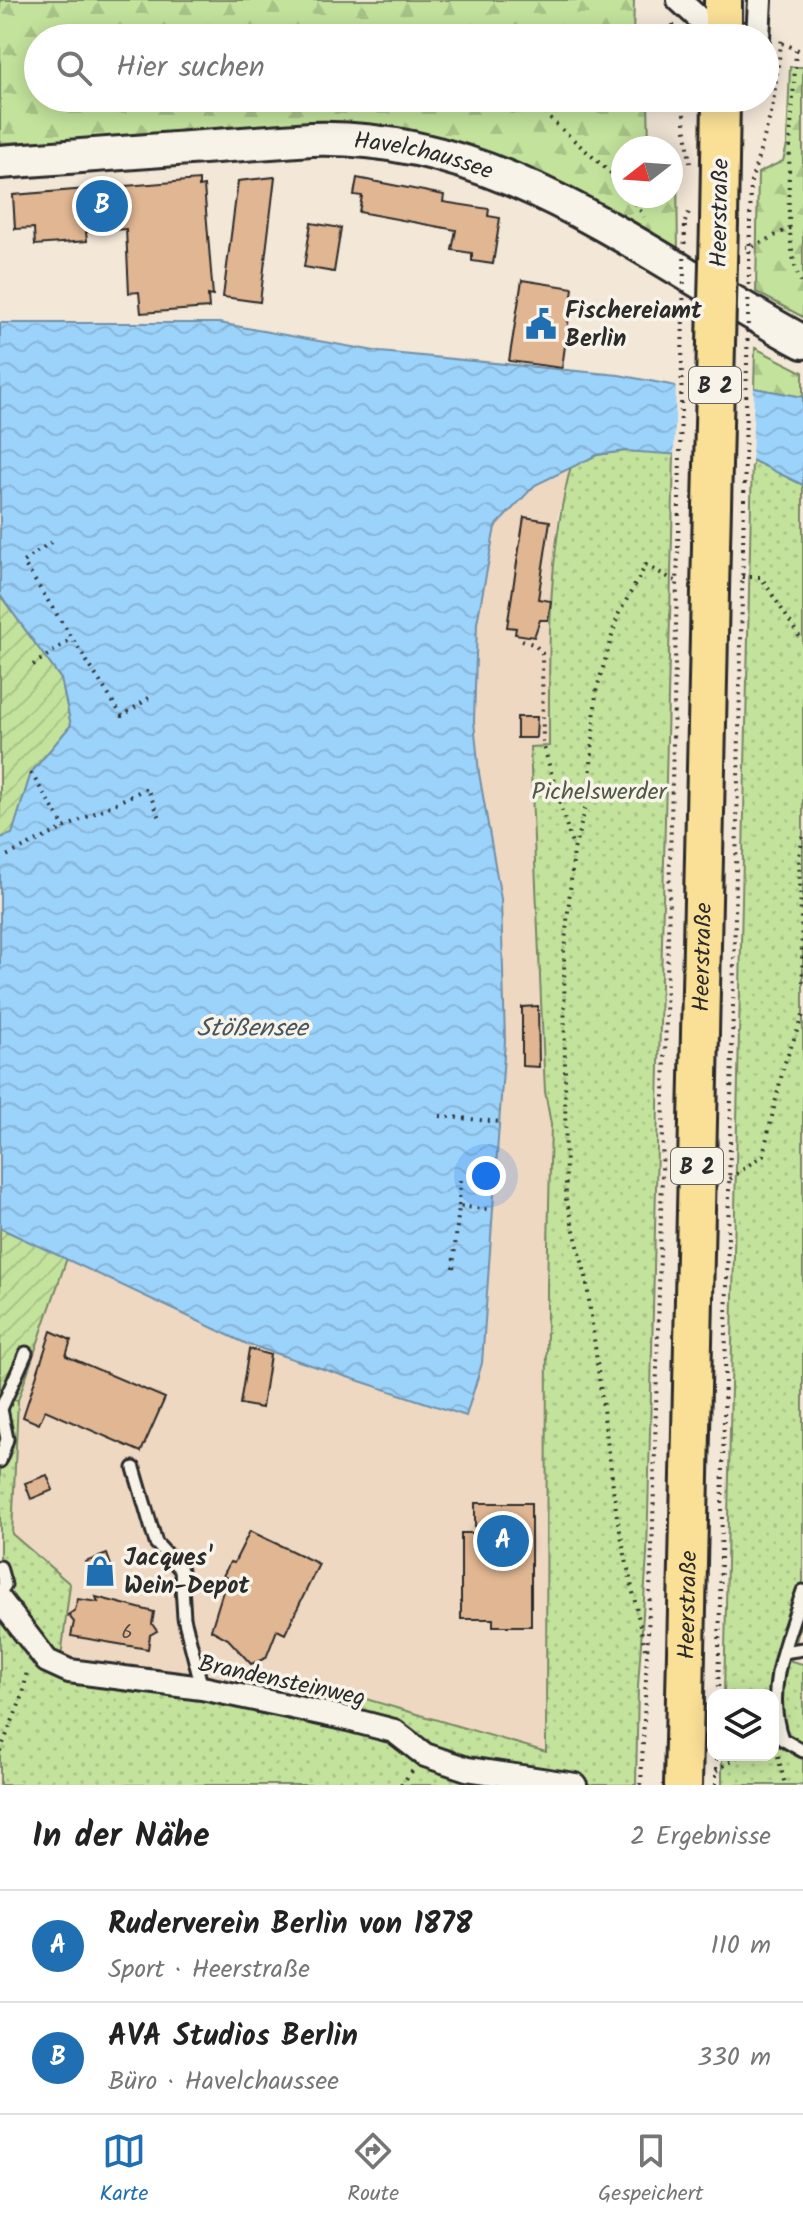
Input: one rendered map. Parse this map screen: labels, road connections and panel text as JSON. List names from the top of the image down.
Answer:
{
  "streets": {
    "main road": ["Heerstraße", "B 2"],
    "street": ["Havelchaussee", "Brandensteinweg"]
  },
  "water": ["Stößensee"],
  "parks": ["Pichelswerder"],
  "places": {
    "public building": ["Fischereiamt Berlin"],
    "shop": ["Jacques' Wein-Depot"]
  },
  "house_numbers": ["6"],
  "north": "left",
  "page": {
    "search": "Hier suchen",
    "pins": ["B", "A"],
    "heading": ["In der Nähe", "2 Ergebnisse"],
    "list": [
      {
        "mark": "A",
        "name": "Ruderverein Berlin von 1878",
        "note": "Sport · Heerstraße",
        "value": "110 m"
      },
      {
        "mark": "B",
        "name": "AVA Studios Berlin",
        "note": "Büro · Havelchaussee",
        "value": "330 m"
      }
    ],
    "nav": ["Karte", "Route", "Gespeichert"]
  }
}
